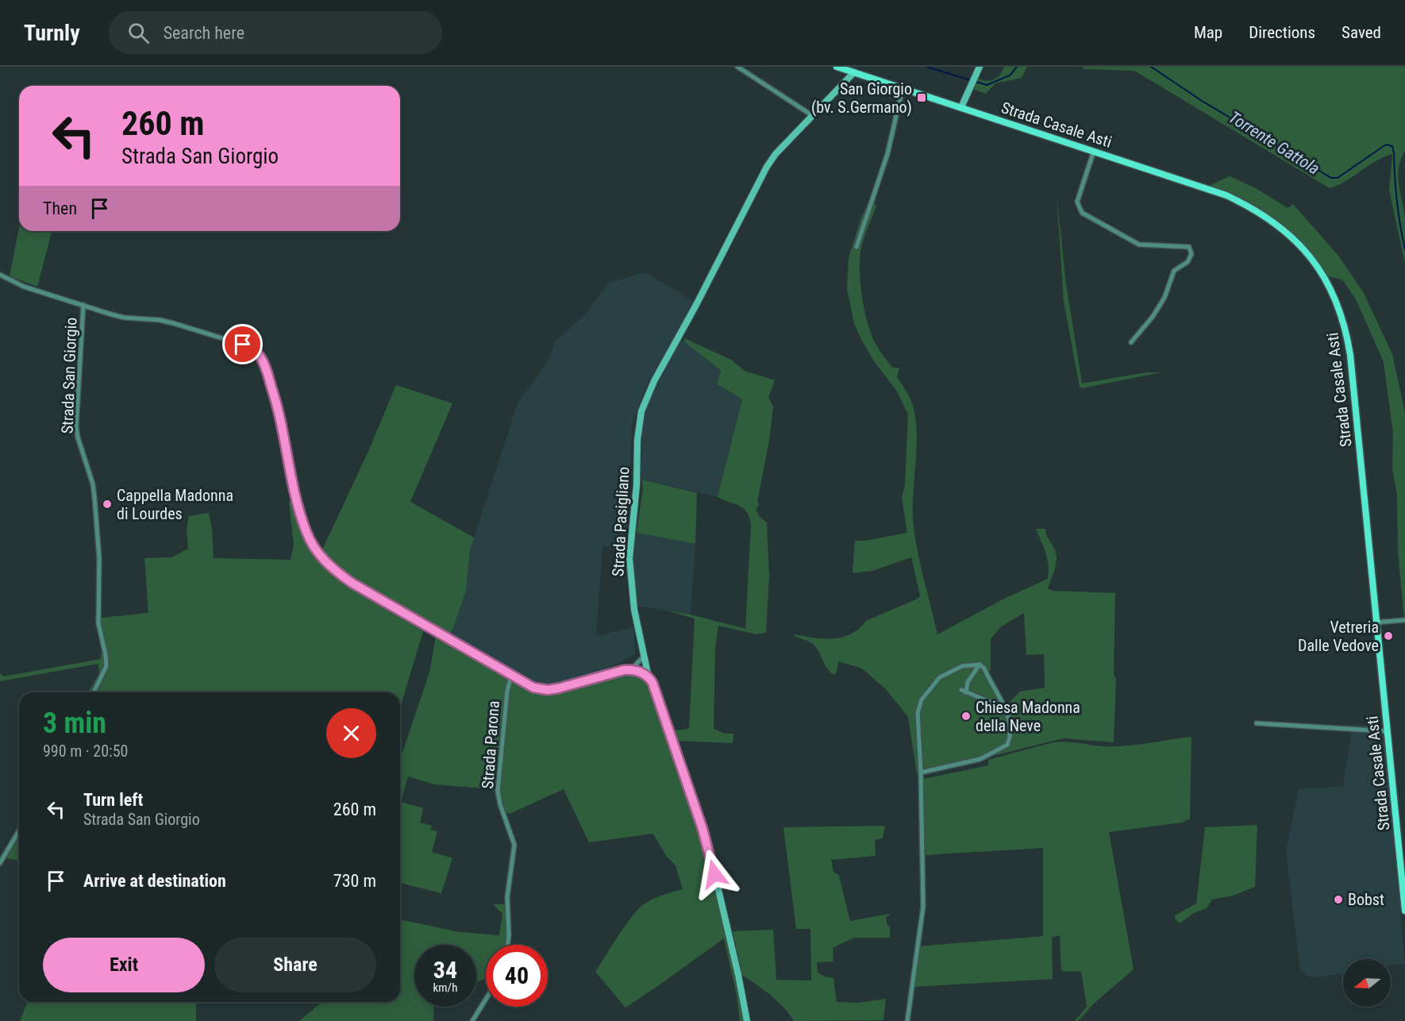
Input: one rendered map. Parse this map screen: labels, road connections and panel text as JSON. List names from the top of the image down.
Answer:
{
  "streets": {
    "main road": ["Strada Casale Asti"],
    "street": ["Strada San Giorgio", "Strada Pasigliano", "Strada Parona"]
  },
  "crossings": [
    ["Strada Casale Asti", "Strada Pasigliano"],
    ["Strada San Giorgio", "Strada Parona"]
  ],
  "water": ["Torrente Gattola"],
  "places": {
    "transit": ["San Giorgio (bv. S.Germano)"],
    "other": [
      "Cappella Madonna di Lourdes",
      "Vetreria Dalle Vedove",
      "Chiesa Madonna della Neve",
      "Bobst"
    ]
  },
  "north": "left",
  "page": {
    "header": "Turnly",
    "search": "Search here",
    "nav": ["Map", "Directions", "Saved"],
    "turn": ["260 m", "Strada San Giorgio"],
    "then": "Then",
    "heading": ["3 min", "990 m · 20:50"],
    "list": [
      {
        "name": "Turn left",
        "note": "Strada San Giorgio",
        "value": "260 m"
      },
      {
        "name": "Arrive at destination",
        "value": "730 m"
      }
    ],
    "buttons": ["Exit", "Share"],
    "speed": "34 km/h",
    "limit": "40"
  }
}
